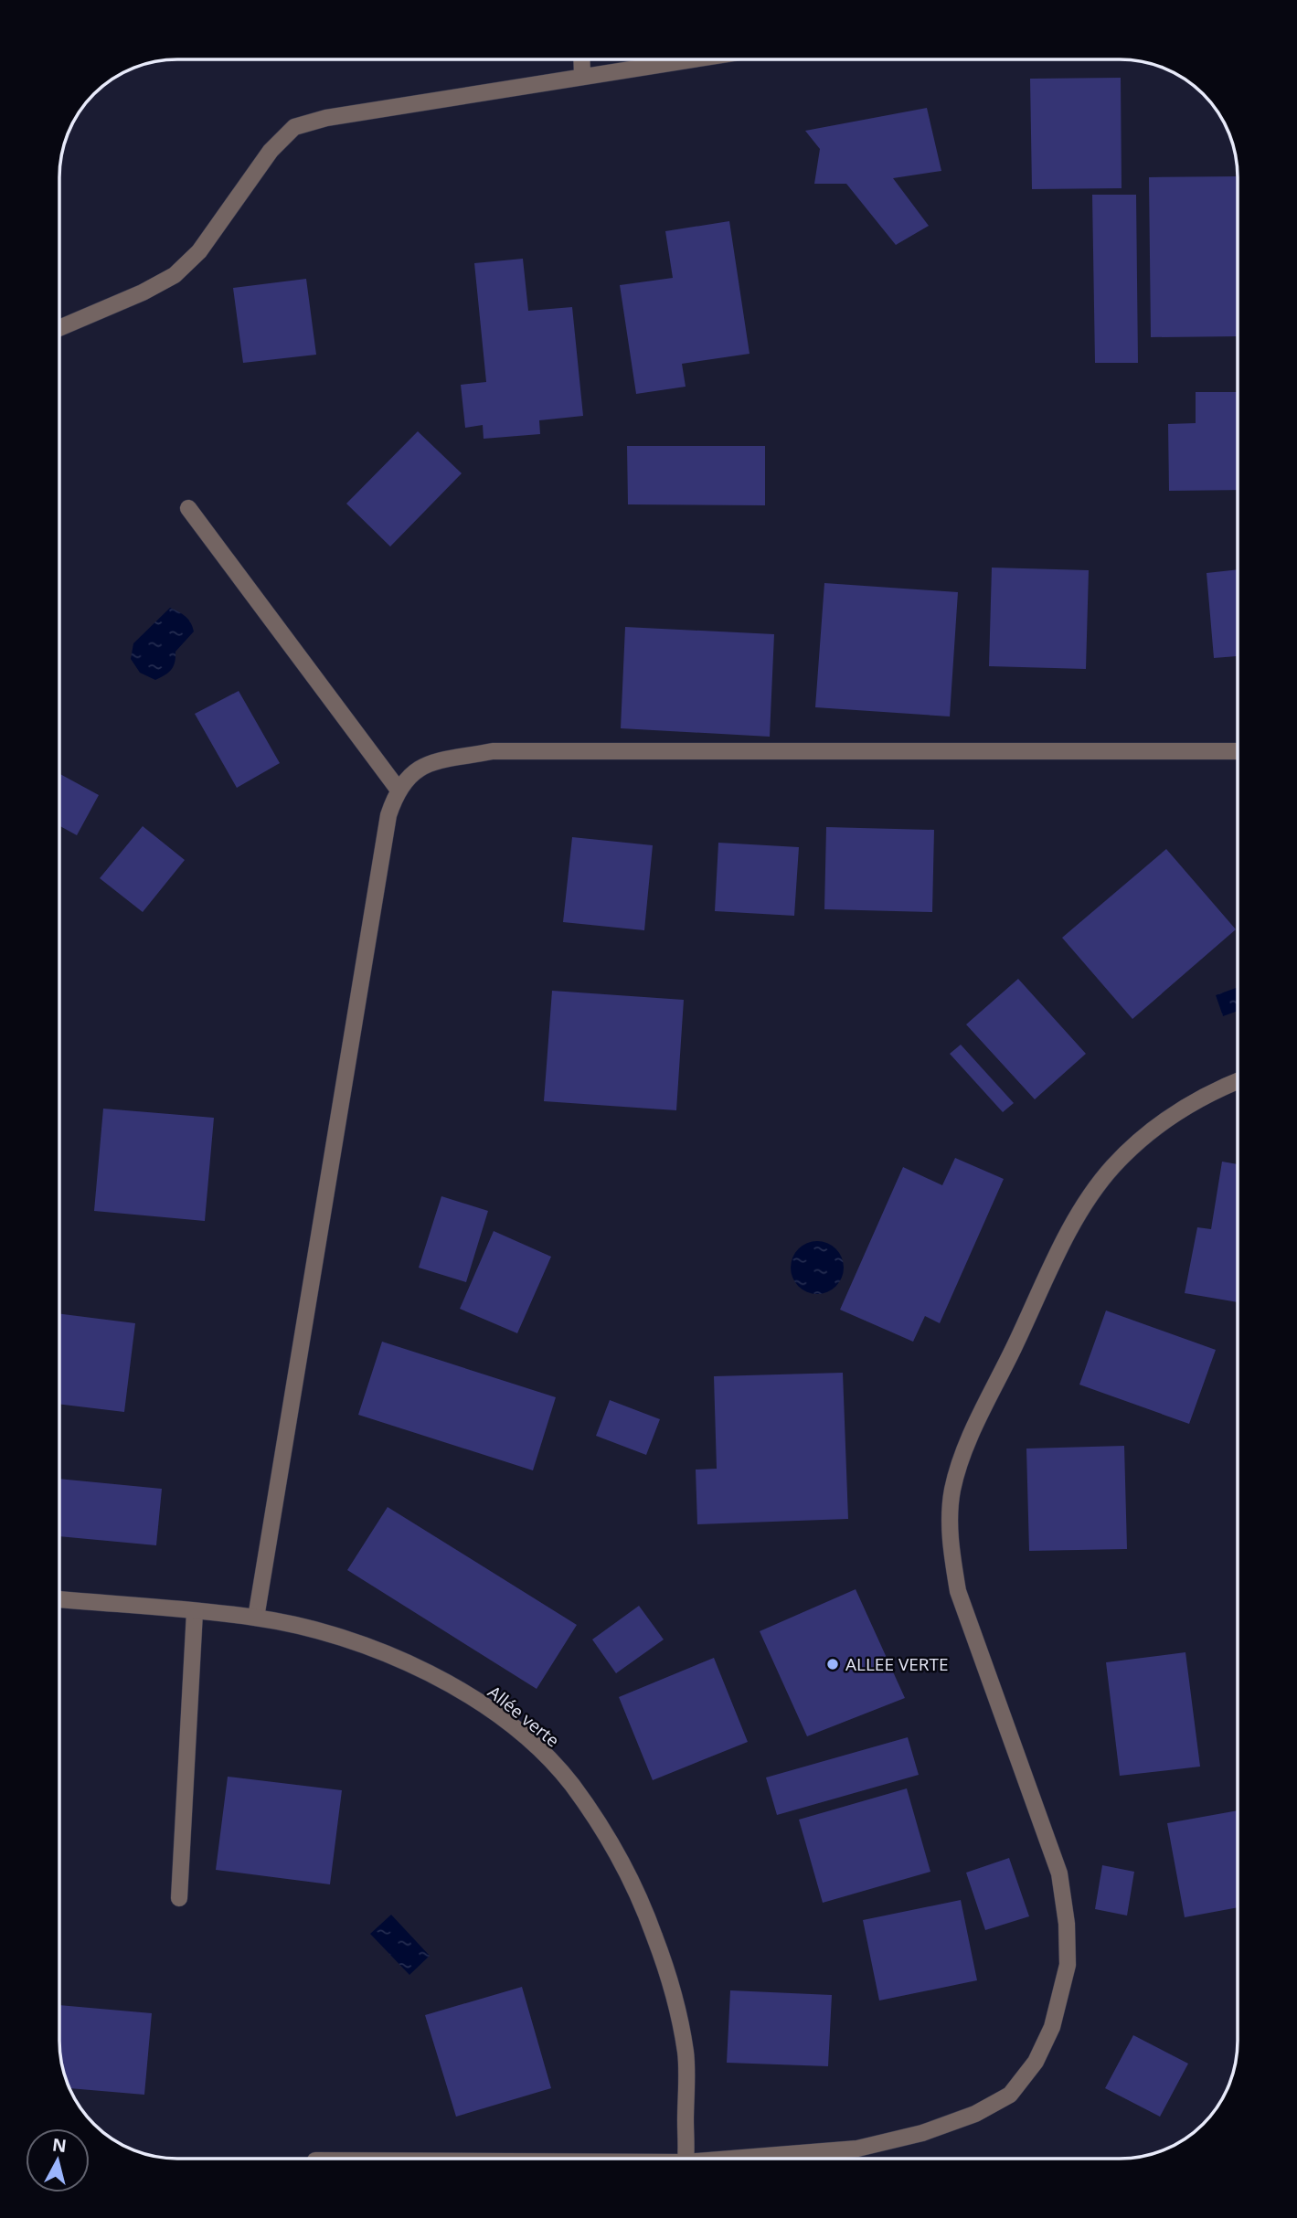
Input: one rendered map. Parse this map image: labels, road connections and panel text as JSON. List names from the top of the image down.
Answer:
{
  "streets": {
    "street": ["Allée verte"]
  },
  "places": ["ALLEE VERTE"],
  "north": "top"
}
